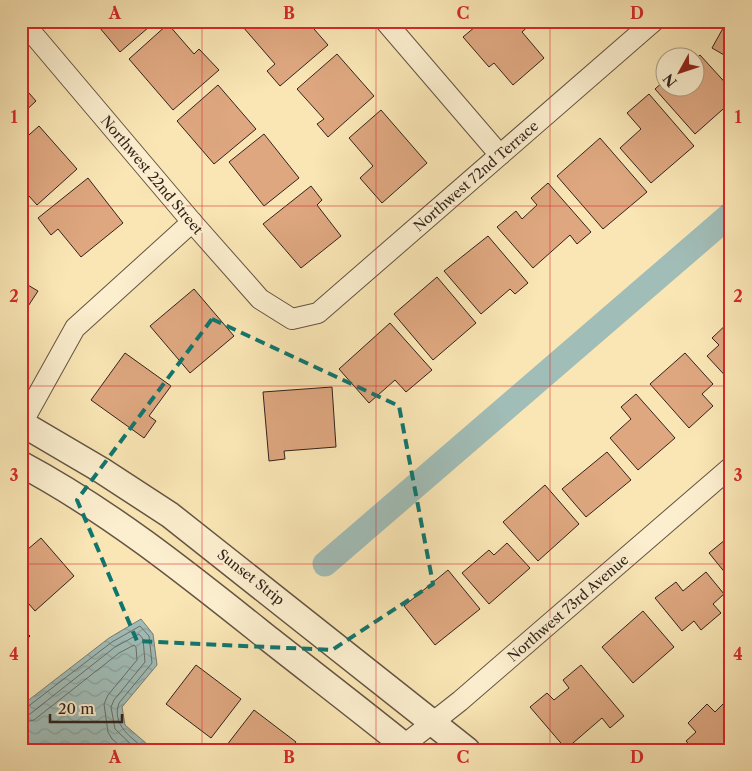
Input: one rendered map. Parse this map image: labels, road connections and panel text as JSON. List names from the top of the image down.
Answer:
{
  "streets": {
    "street": [
      "Northwest 22nd Street",
      "Northwest 72nd Terrace",
      "Sunset Strip",
      "Northwest 73rd Avenue"
    ]
  },
  "crossings": [
    ["Northwest 22nd Street", "Northwest 72nd Terrace"],
    ["Sunset Strip", "Northwest 73rd Avenue"]
  ],
  "scale_bar": "20 m",
  "north": "bottom left",
  "grid": {
    "columns": [
      "A",
      "B",
      "C",
      "D"
    ],
    "rows": [
      "1",
      "2",
      "3",
      "4"
    ]
  }
}
